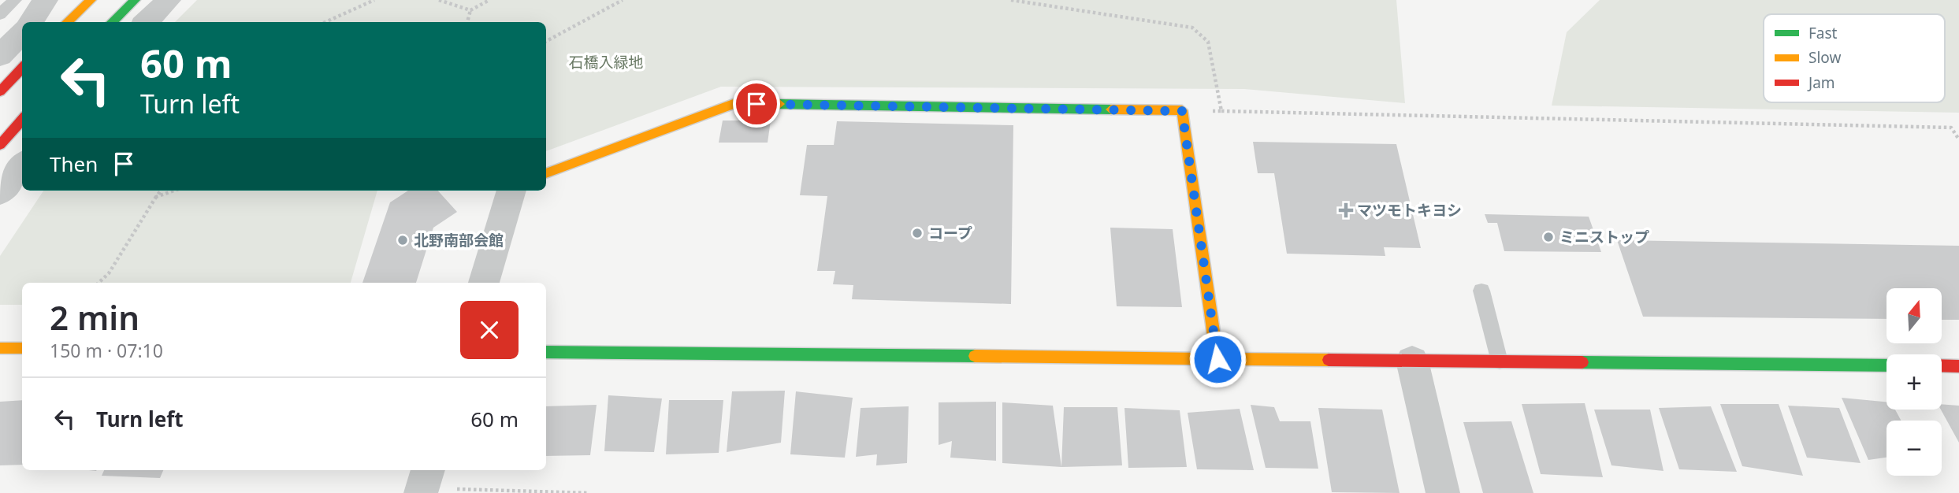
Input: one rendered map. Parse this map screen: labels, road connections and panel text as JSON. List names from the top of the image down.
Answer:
{
  "parks": ["石橋入緑地"],
  "places": {
    "health": ["マツモトキヨシ"],
    "other": ["コープ", "ミニストップ", "北野南部会館"]
  },
  "legend": ["Fast", "Slow", "Jam"],
  "north": "top",
  "page": {
    "turn": ["60 m", "Turn left"],
    "then": "Then",
    "heading": ["2 min", "150 m · 07:10"],
    "map_buttons": ["+", "−"],
    "list": [
      {
        "name": "Turn left",
        "value": "60 m"
      }
    ]
  }
}
